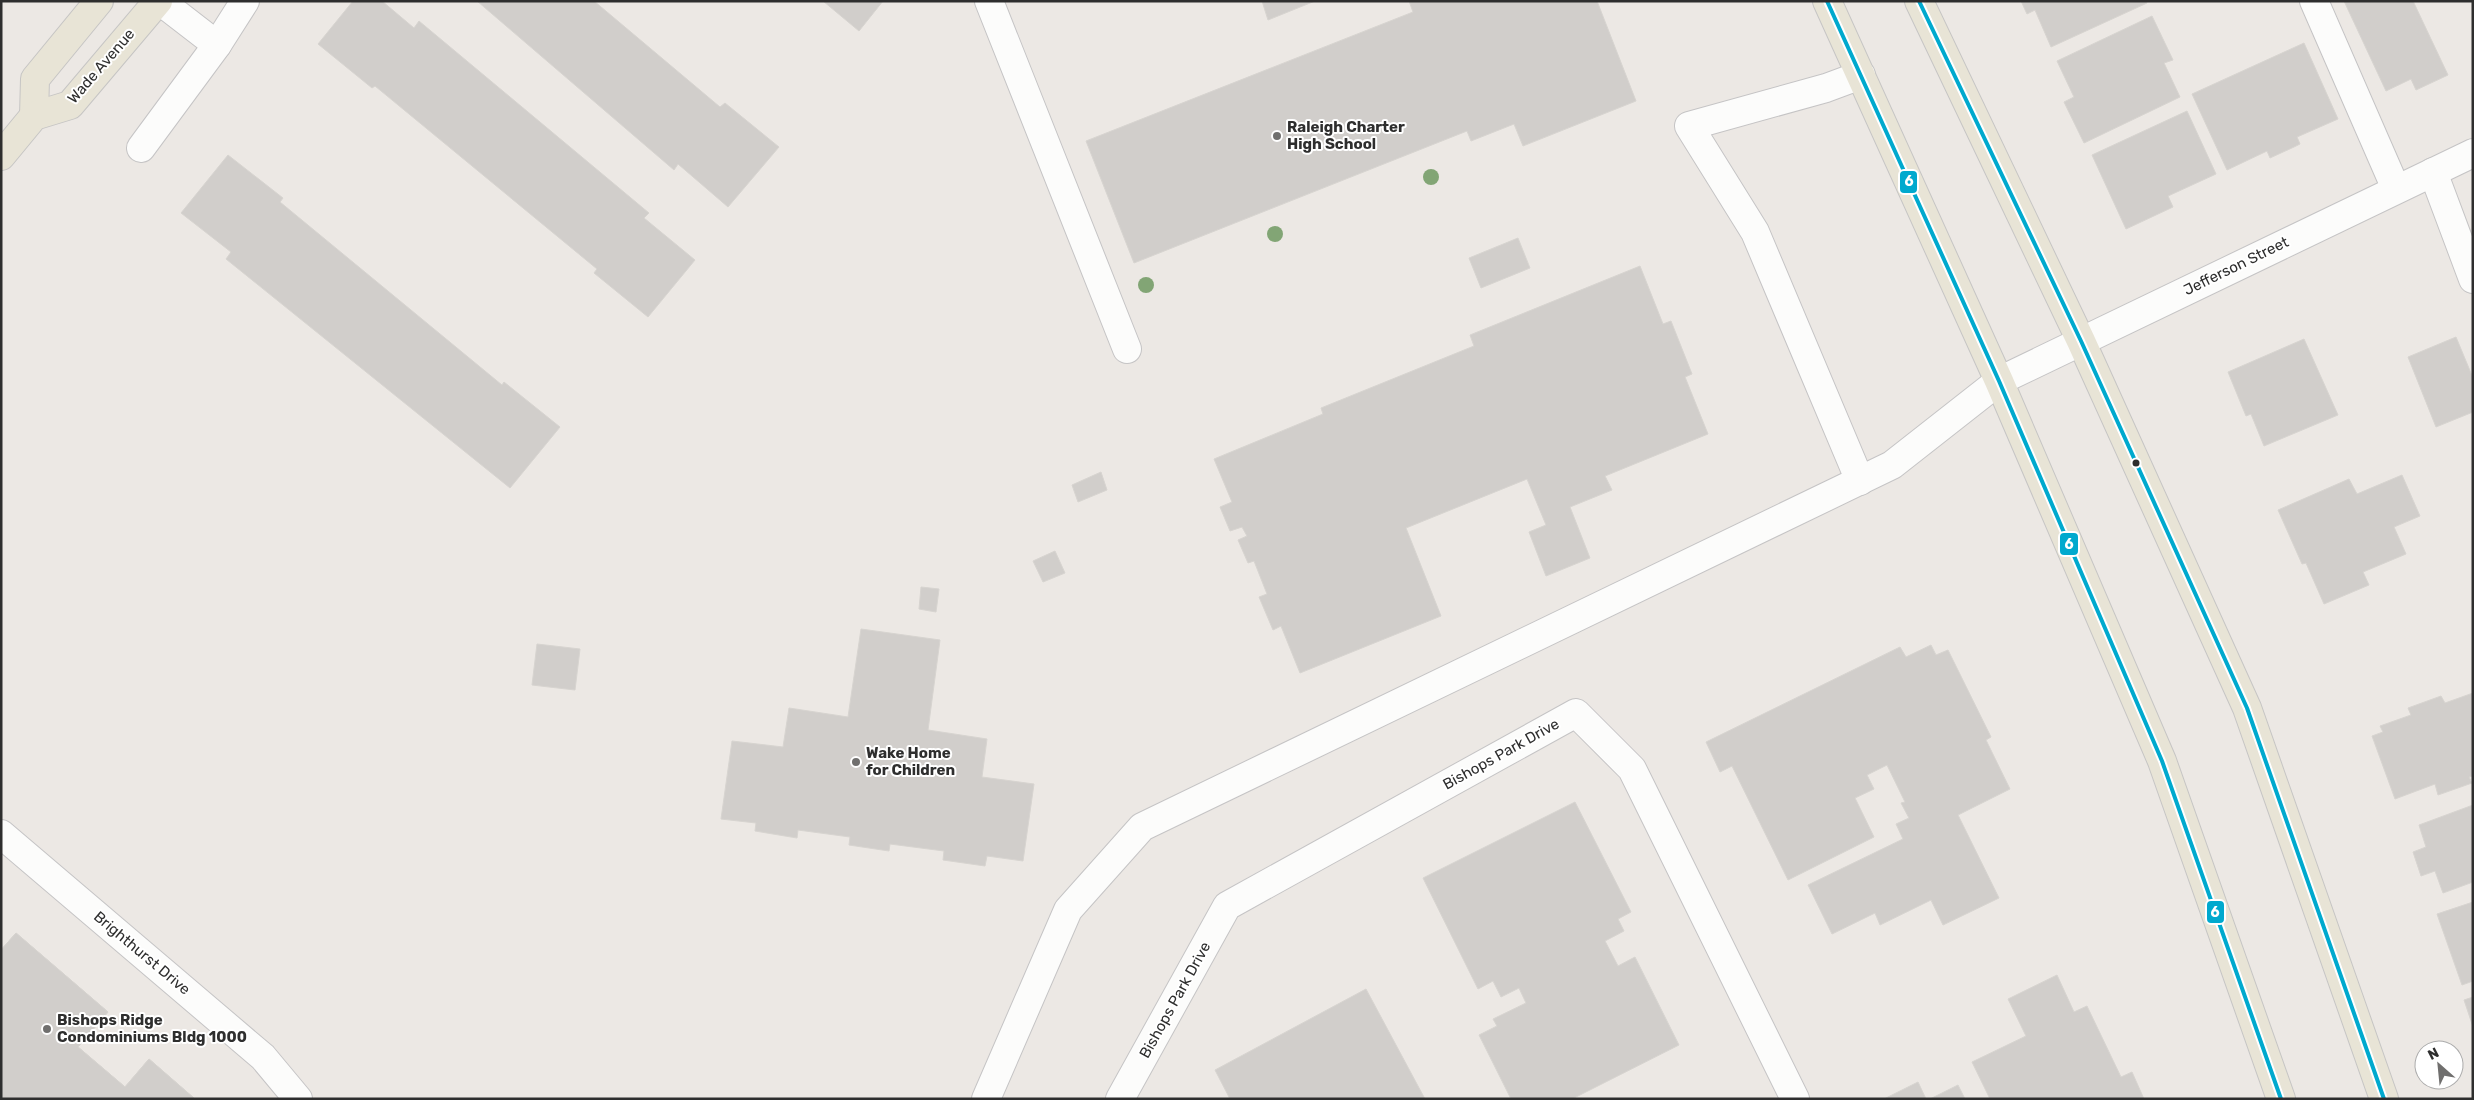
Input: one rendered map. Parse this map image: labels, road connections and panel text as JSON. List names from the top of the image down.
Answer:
{
  "streets": {
    "main road": ["Wade Avenue"],
    "street": ["Jefferson Street", "Bishops Park Drive", "Brighthurst Drive"]
  },
  "places": ["Raleigh Charter High School", "Wake Home for Children", "Bishops Ridge Condominiums Bldg 1000"],
  "lines": ["transit line 6"],
  "north": "top left"
}
